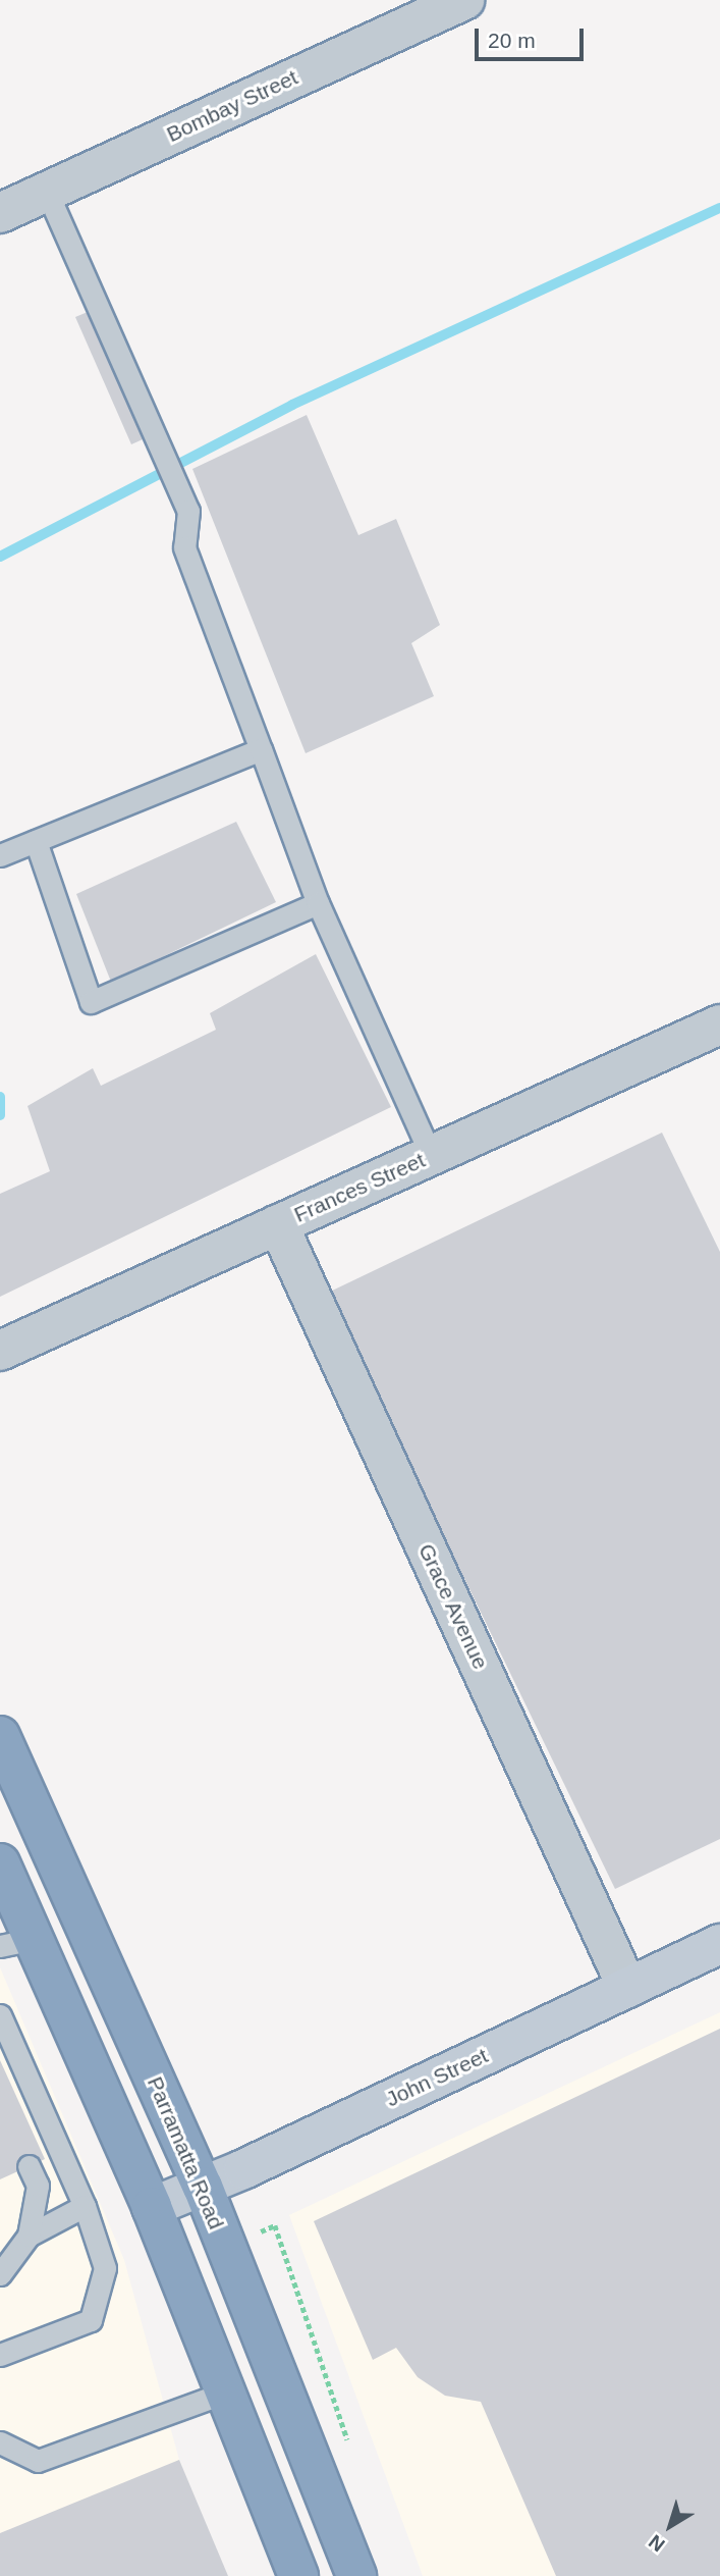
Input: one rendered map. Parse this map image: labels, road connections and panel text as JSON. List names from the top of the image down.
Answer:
{
  "streets": {
    "highway": ["Parramatta Road"],
    "street": [
      "Bombay Street",
      "Frances Street",
      "Grace Avenue",
      "John Street"
    ]
  },
  "crossings": [
    ["Frances Street", "Grace Avenue"],
    ["Grace Avenue", "John Street"],
    ["John Street", "Parramatta Road"]
  ],
  "scale_bar": "20 m",
  "north": "bottom left"
}
